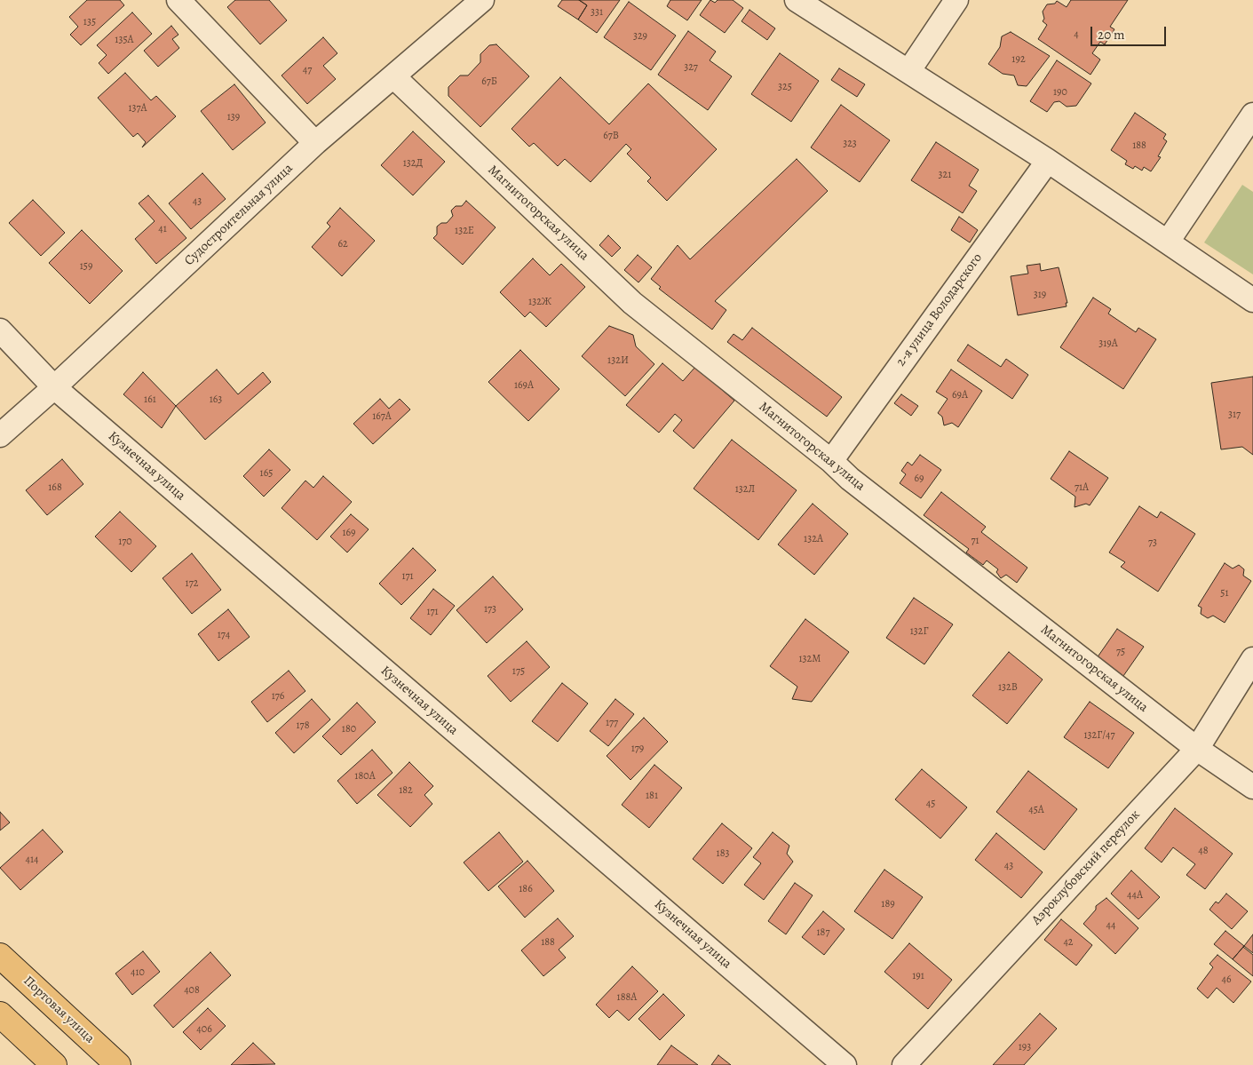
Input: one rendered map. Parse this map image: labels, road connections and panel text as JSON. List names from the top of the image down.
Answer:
{
  "streets": {
    "main road": ["Портовая улица"],
    "street": [
      "Магнитогорская улица",
      "Судостроительная улица",
      "2-я улица Володарского",
      "Кузнечная улица",
      "Аэроклубовский переулок"
    ]
  },
  "crossings": [
    ["Магнитогорская улица", "Судостроительная улица"],
    ["Магнитогорская улица", "2-я улица Володарского"],
    ["Магнитогорская улица", "Аэроклубовский переулок"],
    ["Судостроительная улица", "Кузнечная улица"]
  ],
  "house_numbers": [
    "331",
    "135",
    "4",
    "329",
    "135А",
    "192",
    "327",
    "47",
    "67Б",
    "325",
    "190",
    "137А",
    "139",
    "67В",
    "323",
    "188",
    "132Д",
    "321",
    "43",
    "41",
    "132Е",
    "62",
    "159",
    "319",
    "132Ж",
    "319А",
    "132И",
    "169А",
    "69А",
    "161",
    "163",
    "317",
    "167А",
    "165",
    "69",
    "168",
    "71А",
    "132Л",
    "169",
    "132А",
    "71",
    "170",
    "73",
    "171",
    "172",
    "51",
    "173",
    "171",
    "132Г",
    "174",
    "75",
    "132М",
    "175",
    "132В",
    "176",
    "177",
    "178",
    "180",
    "132Г/47",
    "179",
    "180А",
    "182",
    "181",
    "45",
    "45А",
    "48",
    "183",
    "414",
    "43",
    "186",
    "44А",
    "189",
    "44",
    "187",
    "188",
    "42",
    "410",
    "191",
    "46",
    "408",
    "188А",
    "406",
    "193"
  ],
  "scale_bar": "20 m"
}
